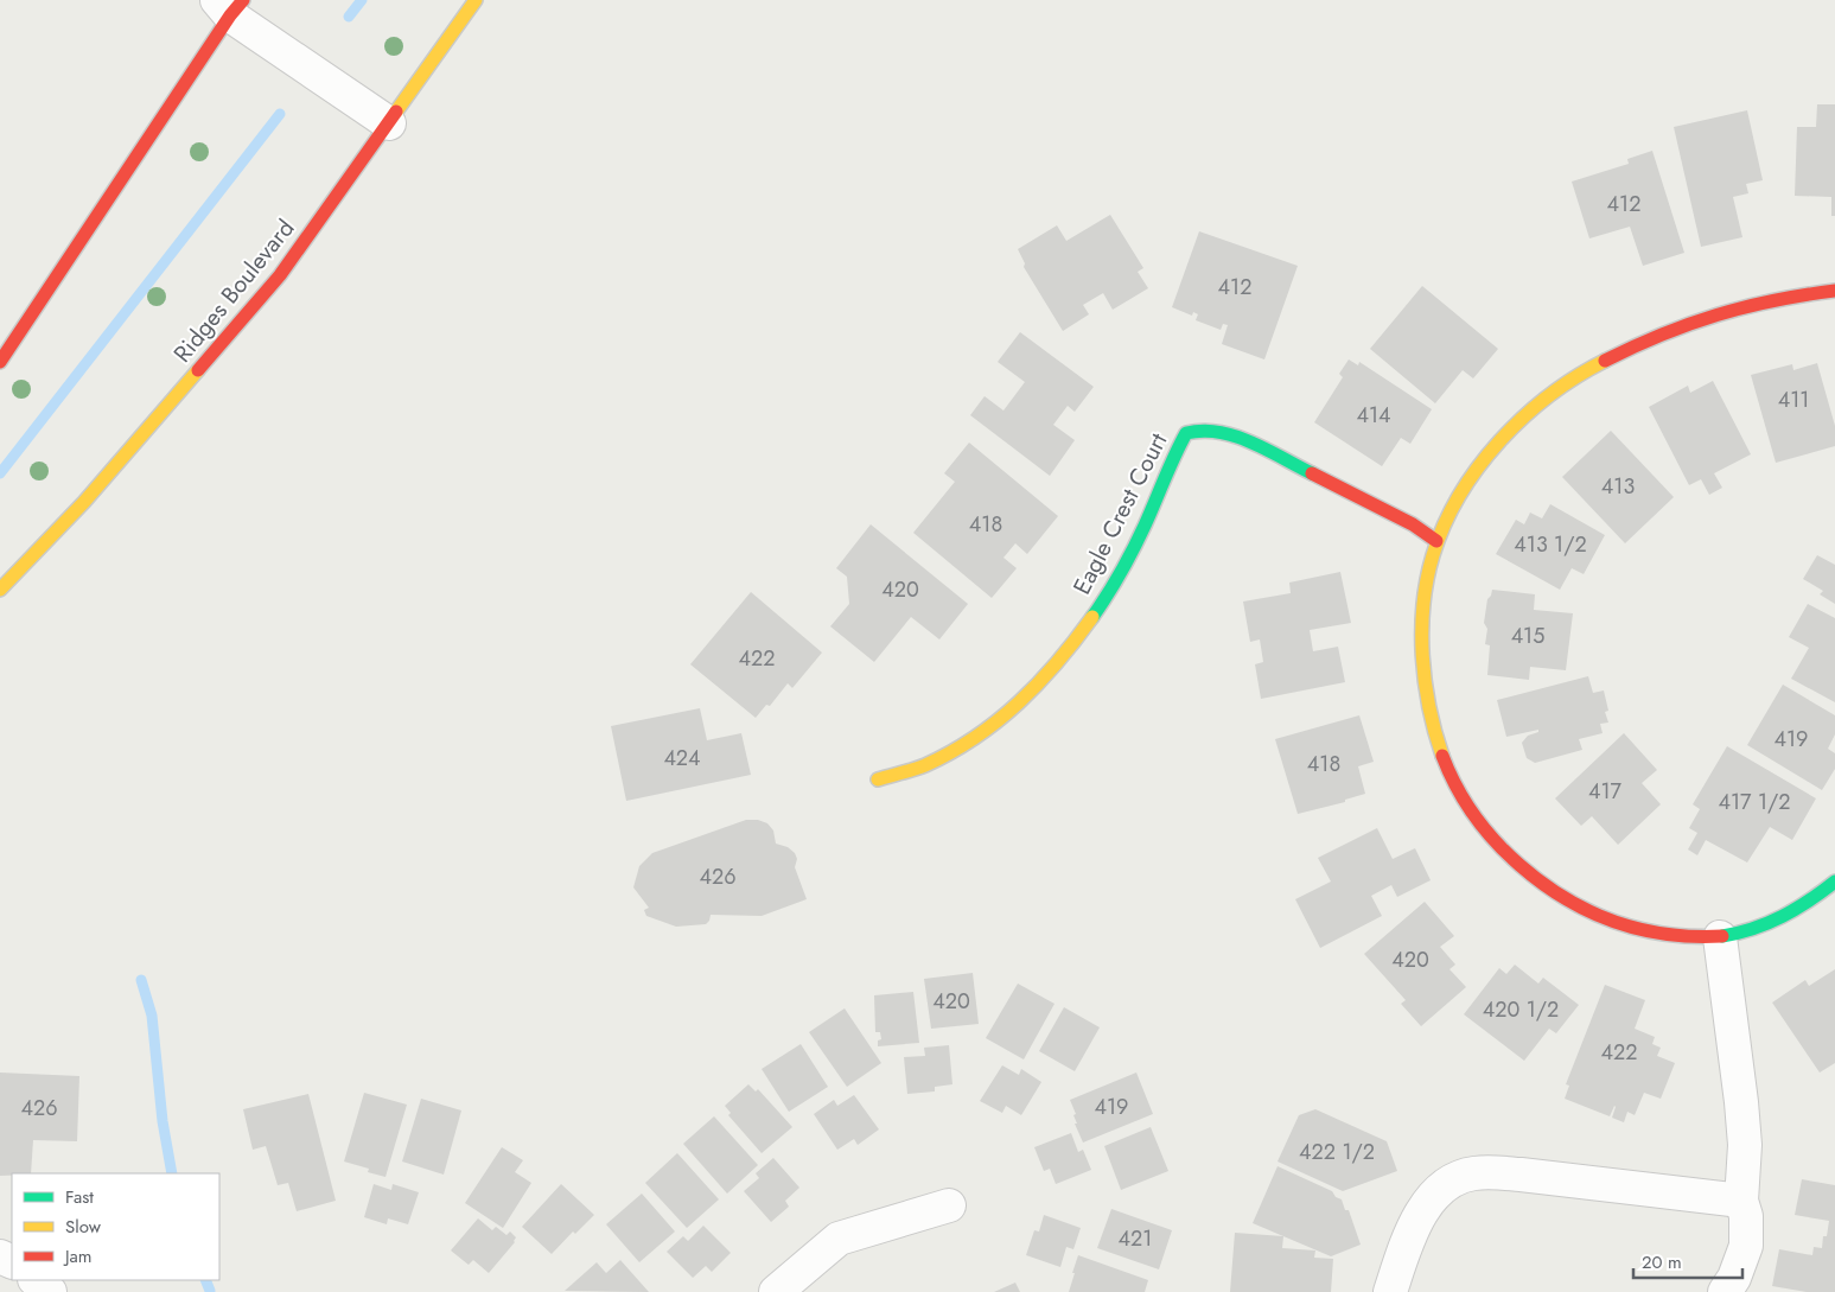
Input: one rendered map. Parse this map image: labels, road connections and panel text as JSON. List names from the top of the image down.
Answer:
{
  "streets": {
    "street": ["Ridges Boulevard", "Eagle Crest Court"]
  },
  "house_numbers": [
    "412",
    "412",
    "411",
    "414",
    "413",
    "418",
    "413 1/2",
    "420",
    "415",
    "422",
    "419",
    "424",
    "418",
    "417",
    "417 1/2",
    "426",
    "420",
    "420",
    "420 1/2",
    "422",
    "419",
    "426",
    "422 1/2",
    "421"
  ],
  "legend": ["Fast", "Slow", "Jam"],
  "scale_bar": "20 m"
}
